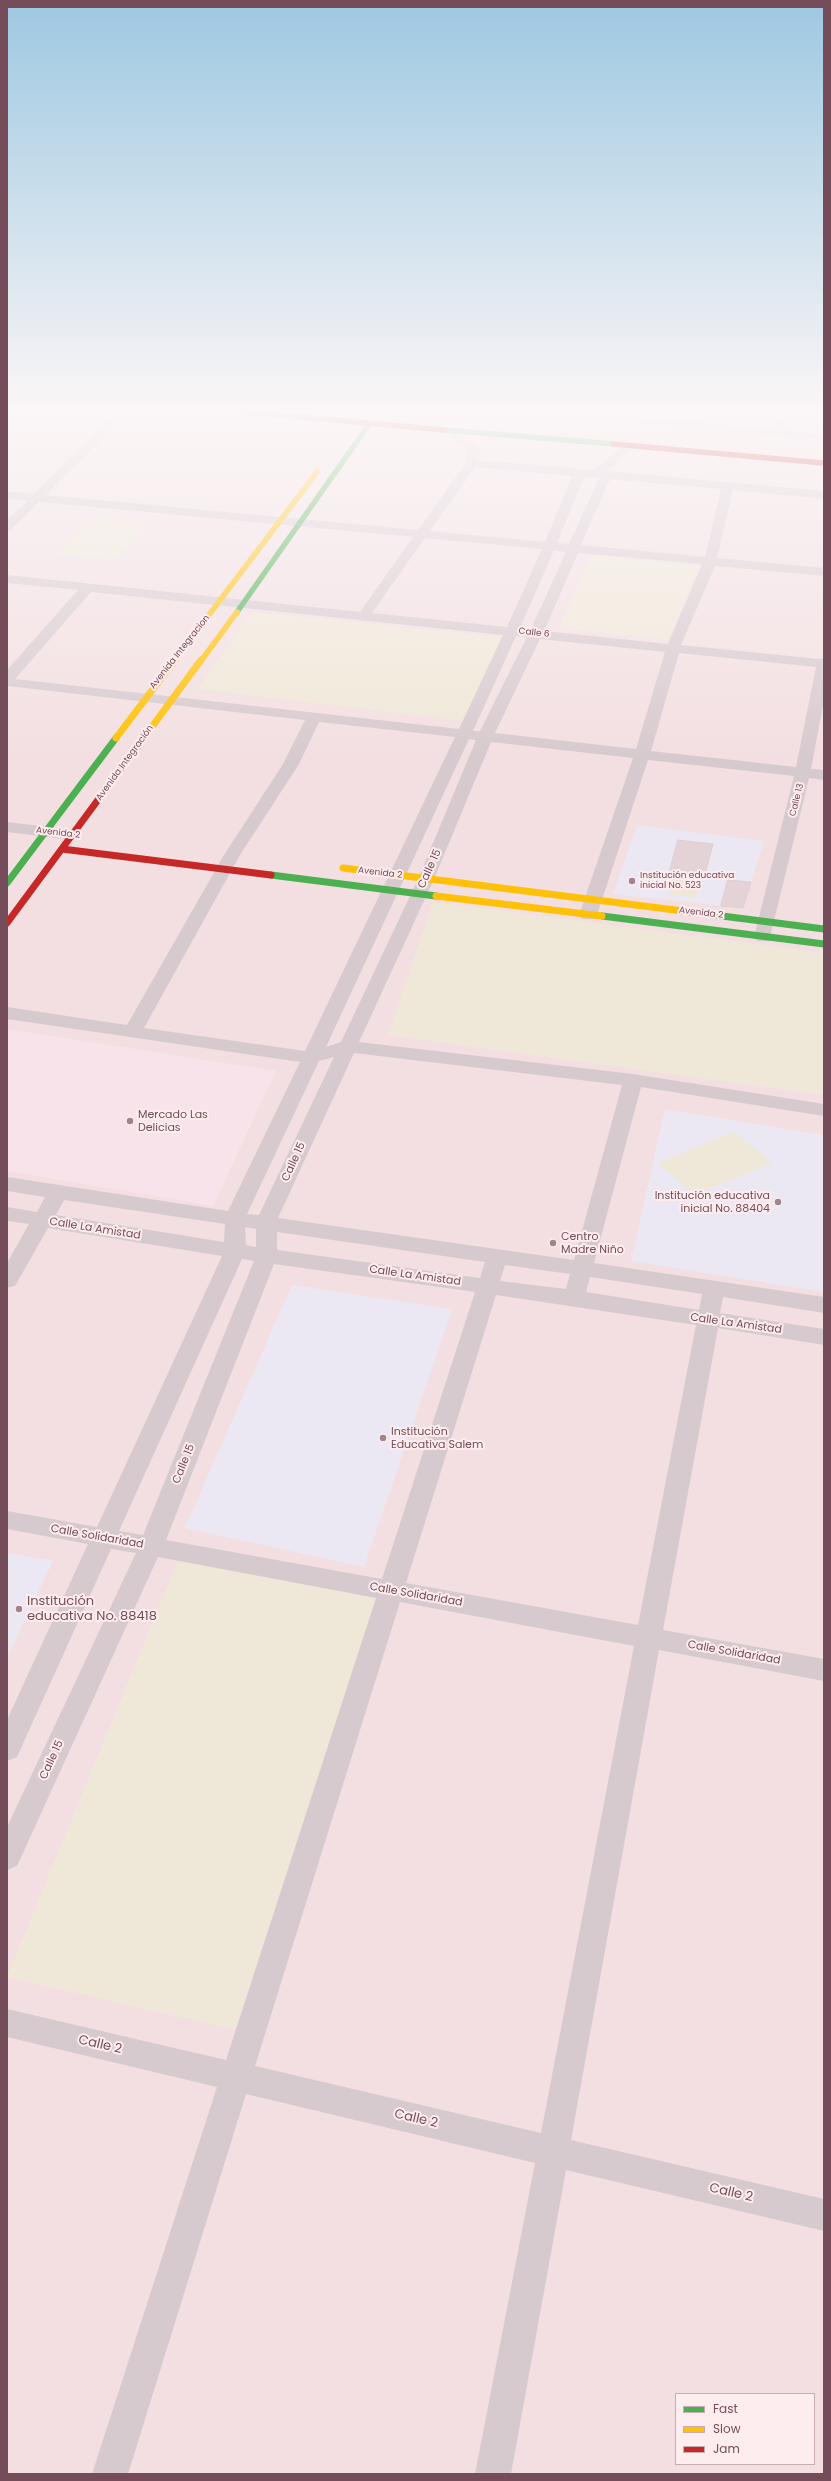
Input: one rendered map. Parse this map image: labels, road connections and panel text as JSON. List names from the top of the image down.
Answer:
{
  "streets": {
    "main road": ["Avenida Integracion", "Avenida Integración", "Avenida 2"],
    "street": [
      "Calle 6",
      "Calle 13",
      "Calle 15",
      "Calle La Amistad",
      "Calle Solidaridad",
      "Calle 2"
    ]
  },
  "crossings": [
    ["Calle 6", "Avenida Integracion"],
    ["Calle 6", "Avenida Integración"],
    ["Calle 6", "Calle 13"],
    ["Calle 6", "Calle 15"],
    ["Avenida Integracion", "Avenida 2"],
    ["Avenida Integración", "Avenida 2"],
    ["Calle 13", "Avenida 2"],
    ["Avenida 2", "Calle 15"],
    ["Calle 15", "Calle La Amistad"],
    ["Calle 15", "Calle Solidaridad"]
  ],
  "places": [
    "Institución educativa inicial No. 523",
    "Mercado Las Delicias",
    "Institución educativa inicial No. 88404",
    "Centro Madre Niño",
    "Institución Educativa Salem",
    "Institución educativa No. 88418"
  ],
  "legend": ["Fast", "Slow", "Jam"]
}
